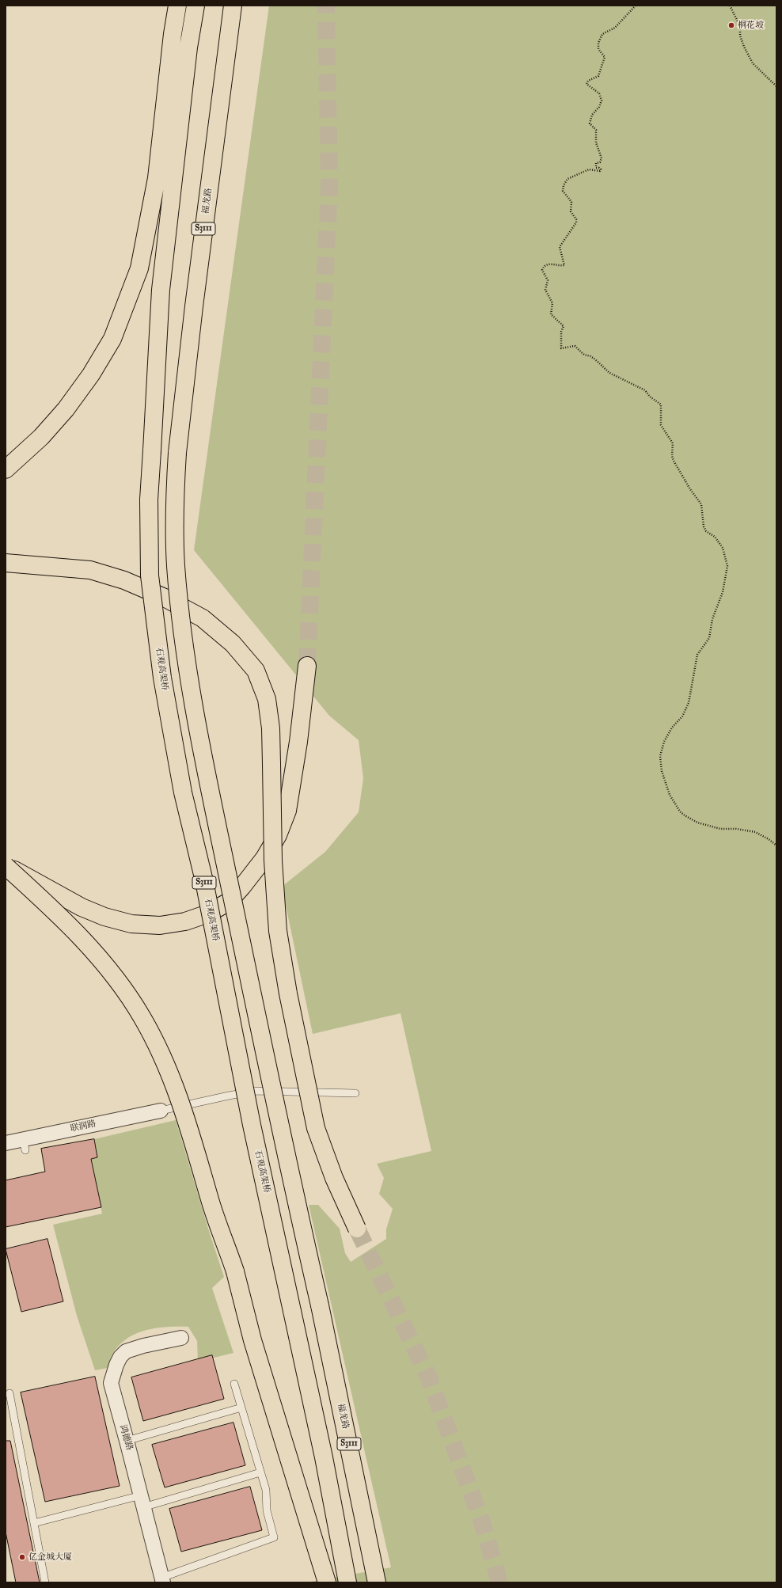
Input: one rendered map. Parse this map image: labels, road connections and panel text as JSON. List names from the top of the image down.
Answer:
{
  "streets": {
    "highway": ["福龙路", "S3111", "石观高架桥"],
    "street": ["联润路", "鸿德路"]
  },
  "places": ["桐花坡", "亿金城大厦"]
}
